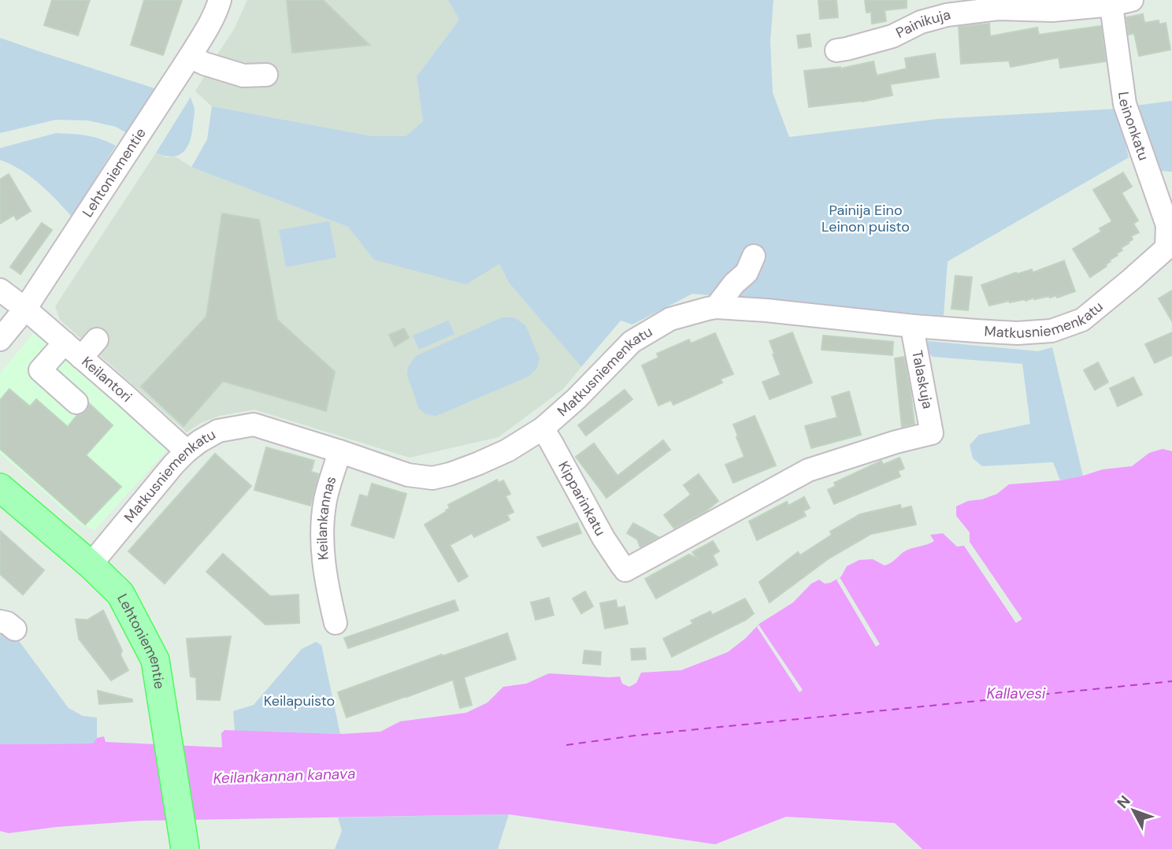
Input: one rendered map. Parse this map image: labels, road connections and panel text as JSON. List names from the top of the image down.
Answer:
{
  "streets": {
    "main road": ["Lehtoniementie"],
    "street": [
      "Painikuja",
      "Leinonkatu",
      "Matkusniemenkatu",
      "Keilantori",
      "Talaskuja",
      "Kipparinkatu",
      "Keilankannas"
    ]
  },
  "crossings": [
    ["Painikuja", "Leinonkatu"],
    ["Leinonkatu", "Matkusniemenkatu"],
    ["Lehtoniementie", "Matkusniemenkatu"],
    ["Lehtoniementie", "Keilantori"],
    ["Matkusniemenkatu", "Keilantori"],
    ["Matkusniemenkatu", "Talaskuja"],
    ["Matkusniemenkatu", "Kipparinkatu"],
    ["Matkusniemenkatu", "Keilankannas"],
    ["Talaskuja", "Kipparinkatu"]
  ],
  "water": ["Kallavesi", "Keilankannan kanava"],
  "parks": ["Painija Eino Leinon puisto", "Keilapuisto"],
  "north": "top left"
}
